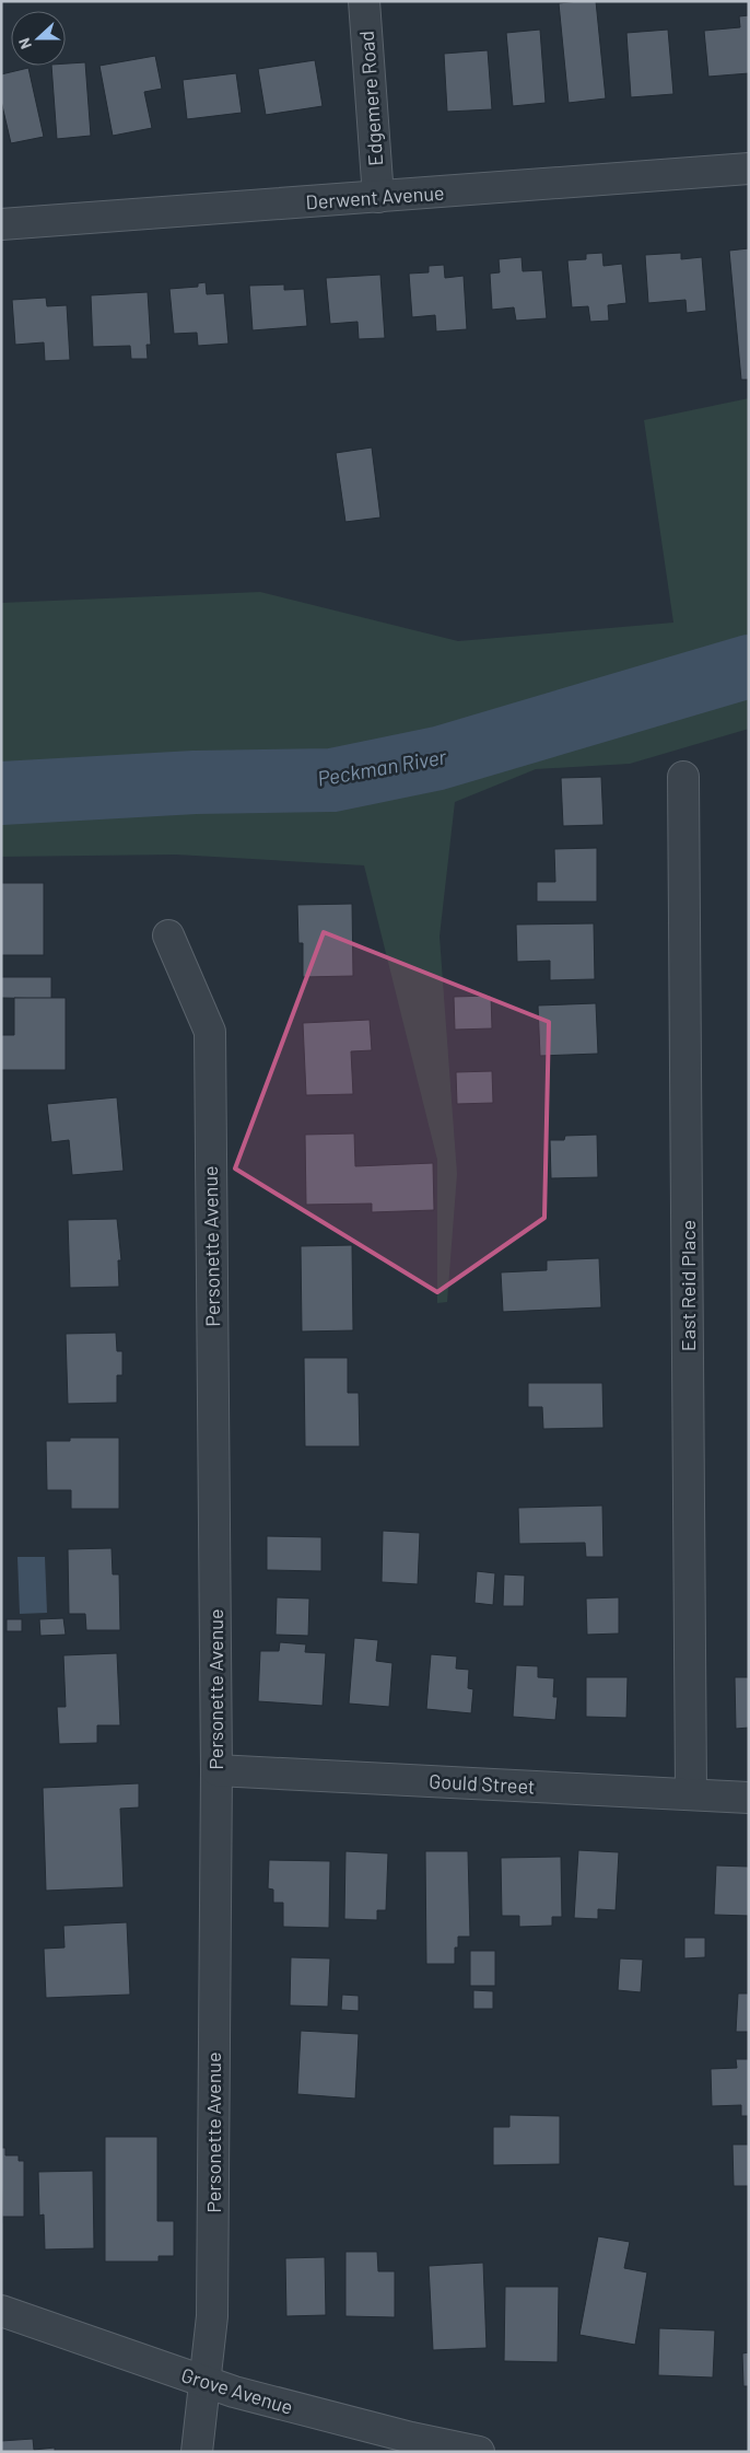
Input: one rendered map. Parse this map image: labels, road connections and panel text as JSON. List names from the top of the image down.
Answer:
{
  "streets": {
    "street": [
      "Edgemere Road",
      "Derwent Avenue",
      "Personette Avenue",
      "East Reid Place",
      "Gould Street",
      "Grove Avenue"
    ]
  },
  "crossings": [
    ["Edgemere Road", "Derwent Avenue"],
    ["Personette Avenue", "Gould Street"],
    ["Personette Avenue", "Grove Avenue"],
    ["East Reid Place", "Gould Street"]
  ],
  "water": ["Peckman River"],
  "north": "left"
}
